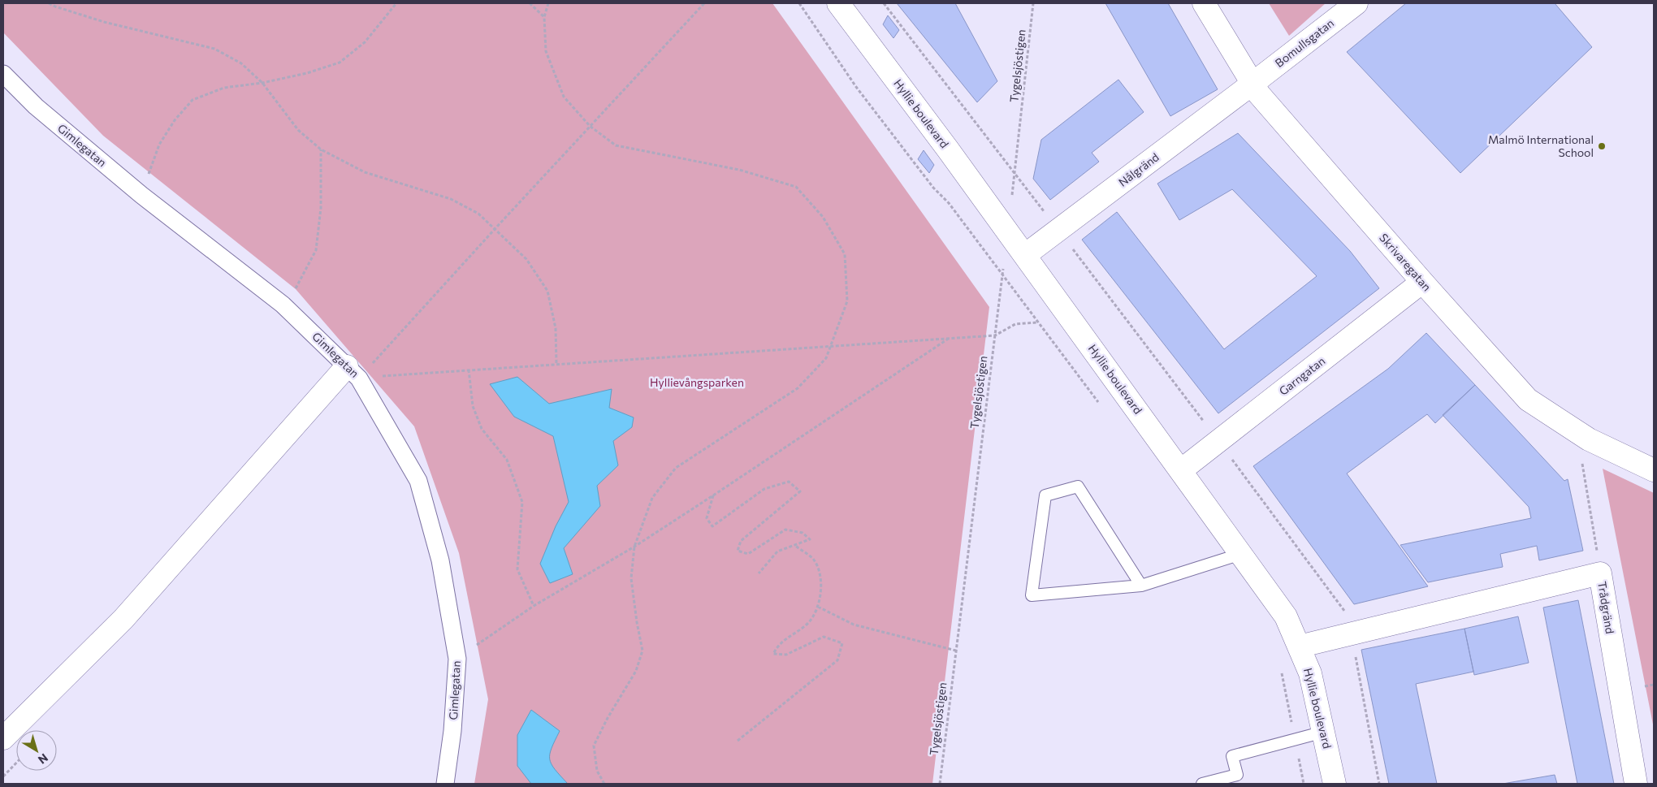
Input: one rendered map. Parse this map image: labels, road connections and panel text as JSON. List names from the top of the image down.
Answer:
{
  "streets": {
    "street": [
      "Bomullsgatan",
      "Hyllie boulevard",
      "Gimlegatan",
      "Nålgränd",
      "Skrivaregatan",
      "Garngatan",
      "Trådgränd"
    ],
    "path": ["Tygelsjöstigen"]
  },
  "crossings": [
    ["Bomullsgatan", "Nålgränd"],
    ["Bomullsgatan", "Skrivaregatan"],
    ["Tygelsjöstigen", "Hyllie boulevard"],
    ["Hyllie boulevard", "Nålgränd"],
    ["Hyllie boulevard", "Garngatan"],
    ["Nålgränd", "Skrivaregatan"],
    ["Skrivaregatan", "Garngatan"],
    ["Skrivaregatan", "Trådgränd"]
  ],
  "parks": ["Hyllievångsparken"],
  "places": ["Malmö International School"],
  "north": "bottom right"
}
